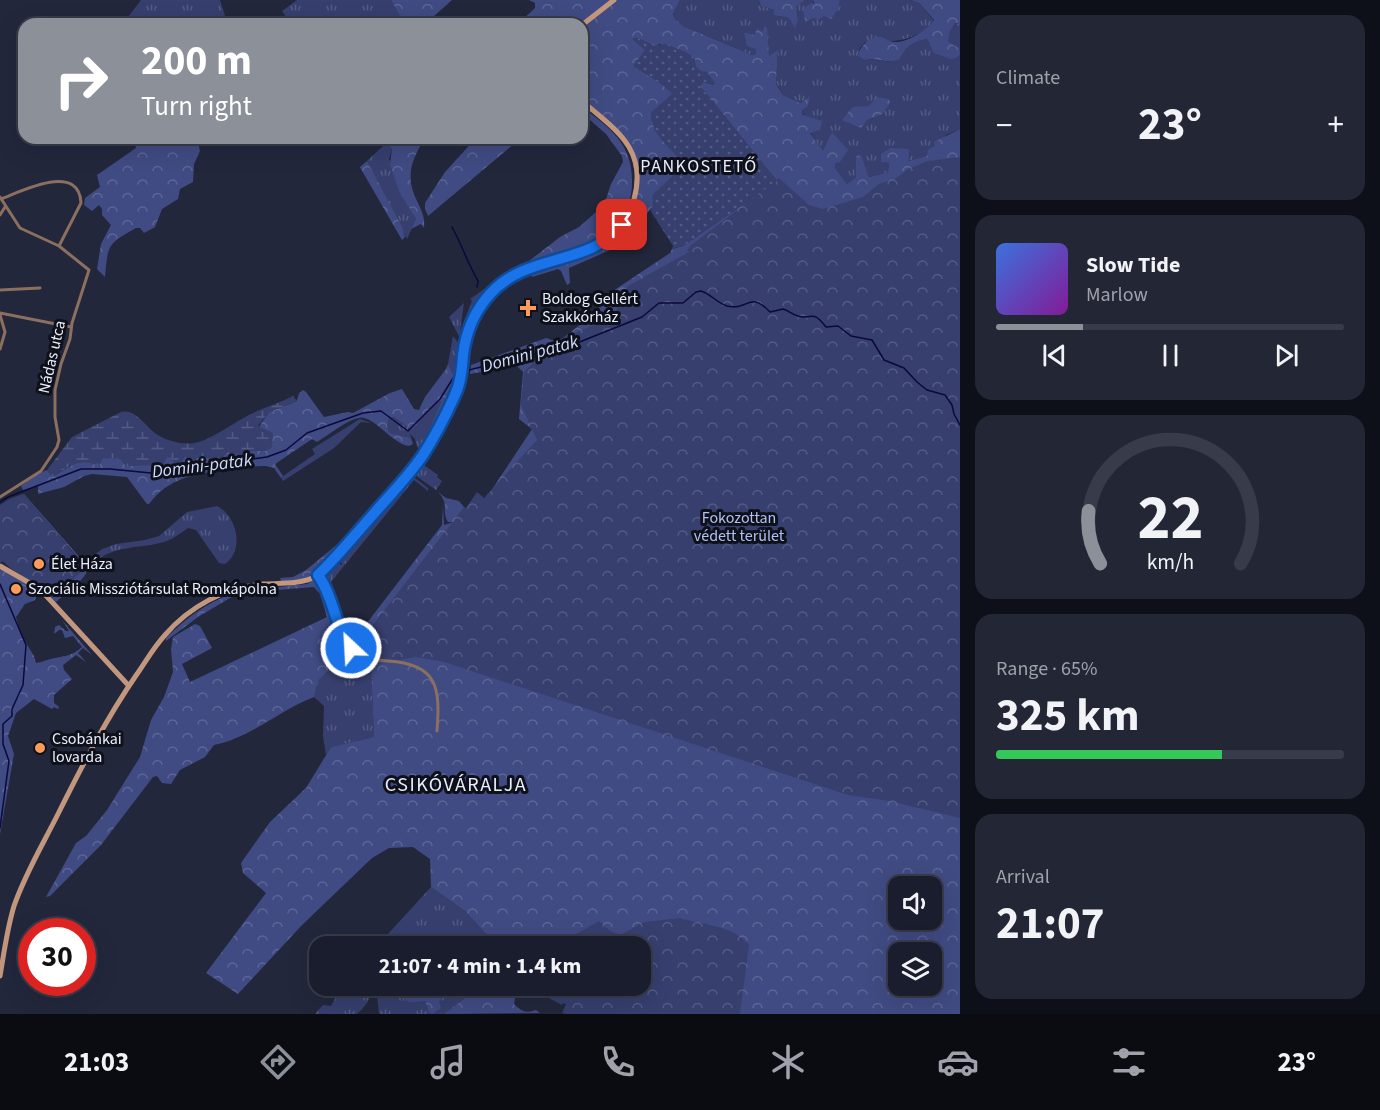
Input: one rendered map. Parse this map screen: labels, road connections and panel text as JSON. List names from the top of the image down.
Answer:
{
  "streets": {
    "street": ["Nádas utca"]
  },
  "districts": ["PANKOSTETŐ", "CSIKÓVÁRALJA"],
  "water": ["Domini patak", "Domini-patak"],
  "parks": ["Fokozottan védett terület"],
  "places": {
    "health": ["Boldog Gellért Szakkórház"],
    "other": ["Élet Háza", "Szociális Missziótársulat Romkápolna", "Csobánkai lovarda"]
  },
  "page": {
    "tile": [
      "Climate",
      ["Range · 65%", "325 km"],
      ["Arrival", "21:07"]
    ],
    "turn": ["200 m", "Turn right"],
    "heat": ["−", "23°", "+"],
    "song": ["Slow Tide", "Marlow"],
    "limit": "30",
    "trip": "21:07 · 4 min · 1.4 km",
    "tabs": ["21:03", "23°"],
    "gauge": ["22", "km/h"]
  }
}
